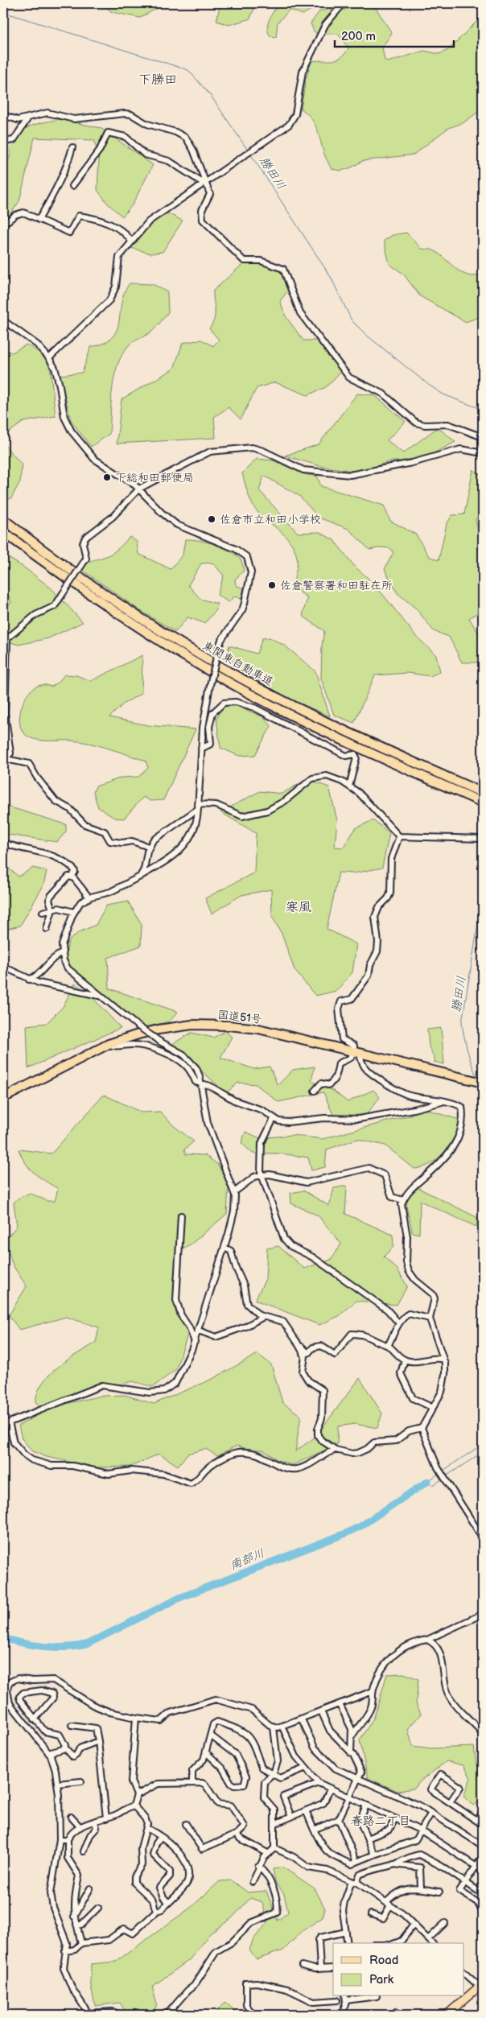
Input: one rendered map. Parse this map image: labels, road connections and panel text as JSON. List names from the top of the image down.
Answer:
{
  "streets": {
    "highway": ["東関東自動車道", "国道51号"]
  },
  "districts": ["下勝田", "寒風", "春路二丁目"],
  "water": ["勝田川", "南部川"],
  "places": ["下総和田郵便局", "佐倉市立和田小学校", "佐倉警察署和田駐在所"],
  "legend": ["Road", "Park"],
  "scale_bar": "200 m"
}
